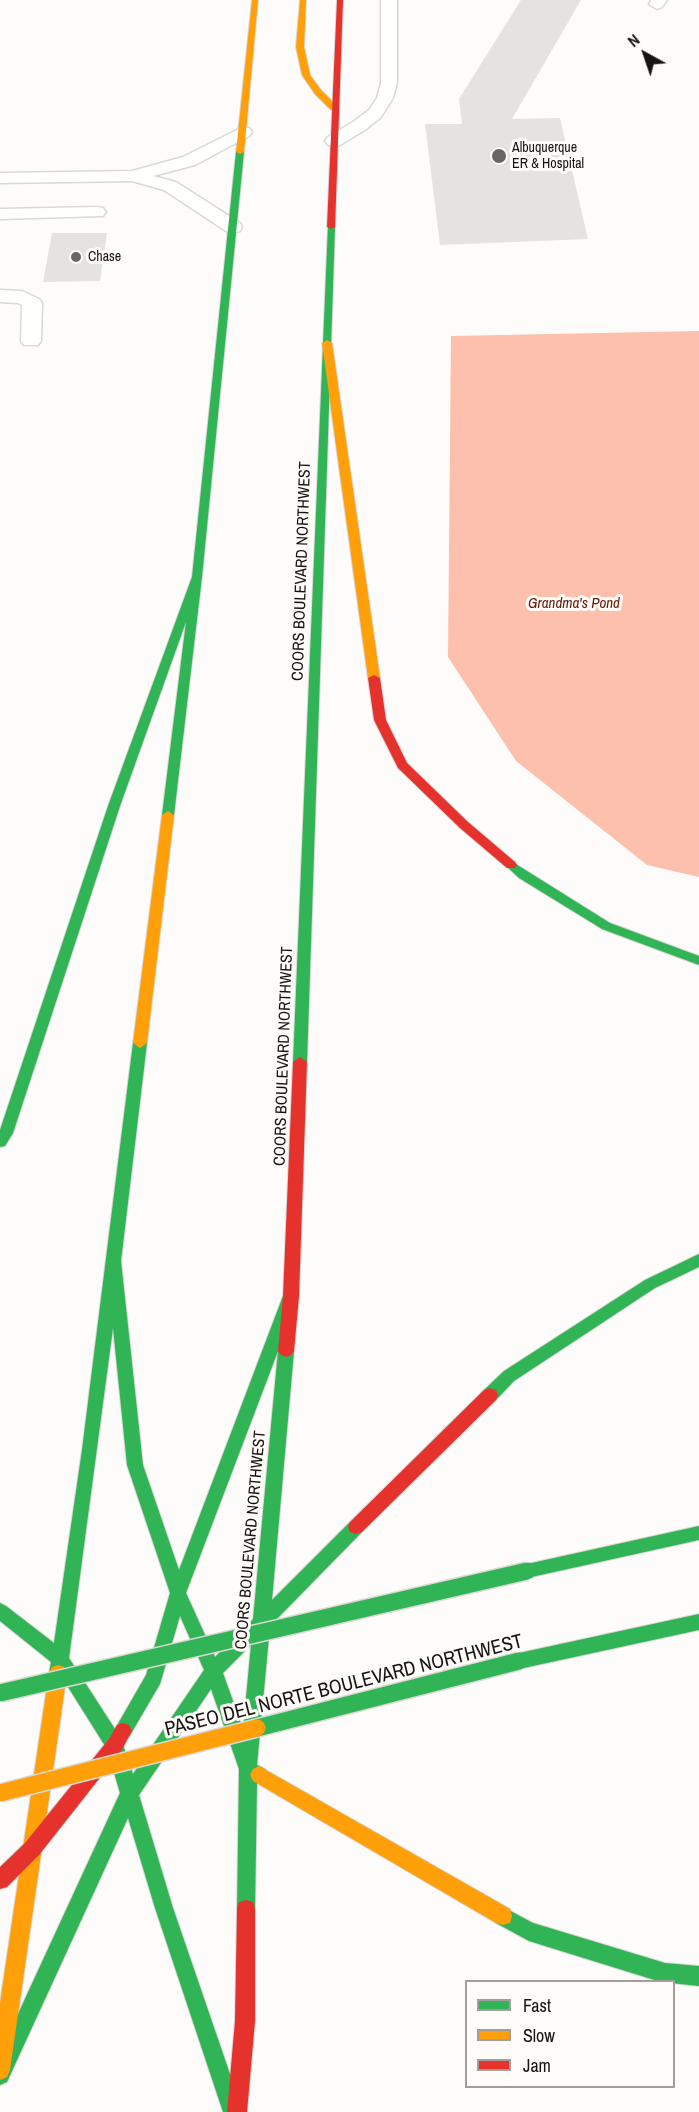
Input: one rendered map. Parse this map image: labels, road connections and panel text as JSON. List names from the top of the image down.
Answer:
{
  "streets": {
    "main road": ["COORS BOULEVARD NORTHWEST", "PASEO DEL NORTE BOULEVARD NORTHWEST"]
  },
  "water": ["Grandma's Pond"],
  "places": ["Albuquerque ER & Hospital", "Chase"],
  "legend": ["Fast", "Slow", "Jam"],
  "north": "top left"
}
